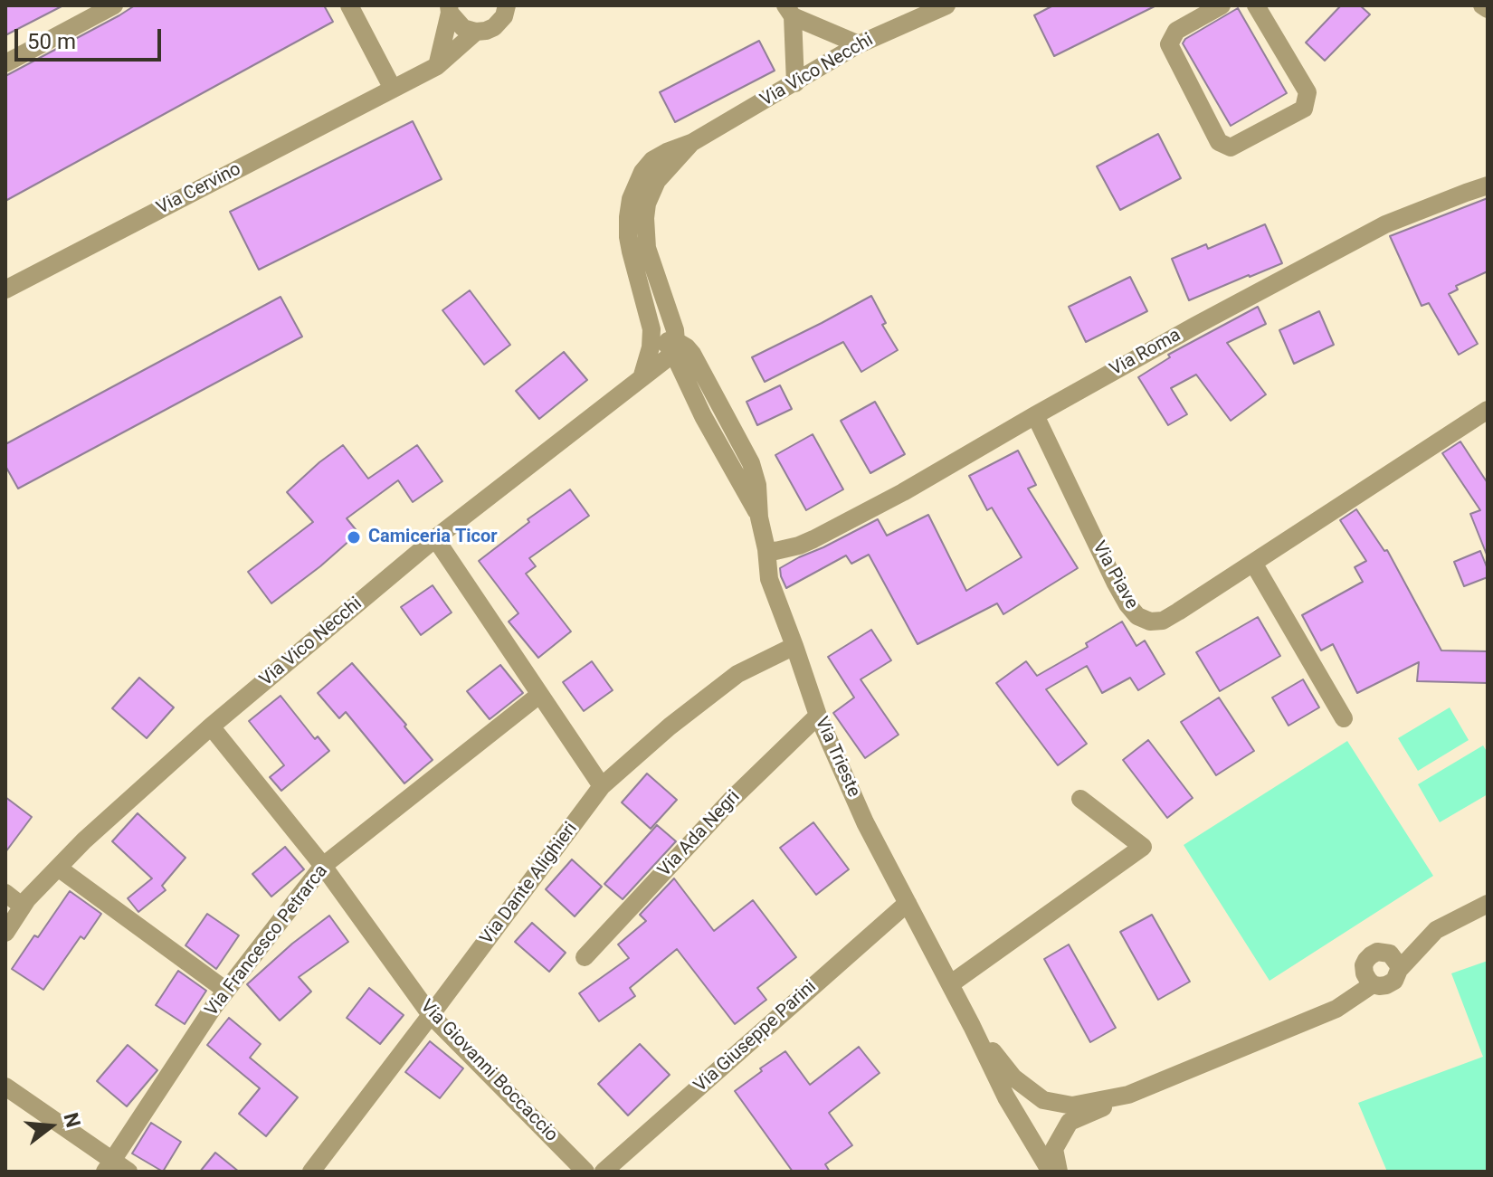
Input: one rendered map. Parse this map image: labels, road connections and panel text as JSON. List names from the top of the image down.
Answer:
{
  "streets": {
    "street": [
      "Via Vico Necchi",
      "Via Cervino",
      "Via Roma",
      "Via Piave",
      "Via Trieste",
      "Via Ada Negri",
      "Via Dante Alighieri",
      "Via Francesco Petrarca",
      "Via Giuseppe Parini",
      "Via Giovanni Boccaccio"
    ]
  },
  "crossings": [
    ["Via Vico Necchi", "Via Trieste"],
    ["Via Vico Necchi", "Via Giovanni Boccaccio"],
    ["Via Roma", "Via Piave"],
    ["Via Roma", "Via Trieste"],
    ["Via Trieste", "Via Ada Negri"],
    ["Via Trieste", "Via Dante Alighieri"],
    ["Via Trieste", "Via Giuseppe Parini"],
    ["Via Dante Alighieri", "Via Giovanni Boccaccio"],
    ["Via Francesco Petrarca", "Via Giovanni Boccaccio"]
  ],
  "places": ["Camiceria Ticor"],
  "scale_bar": "50 m",
  "north": "right"
}
